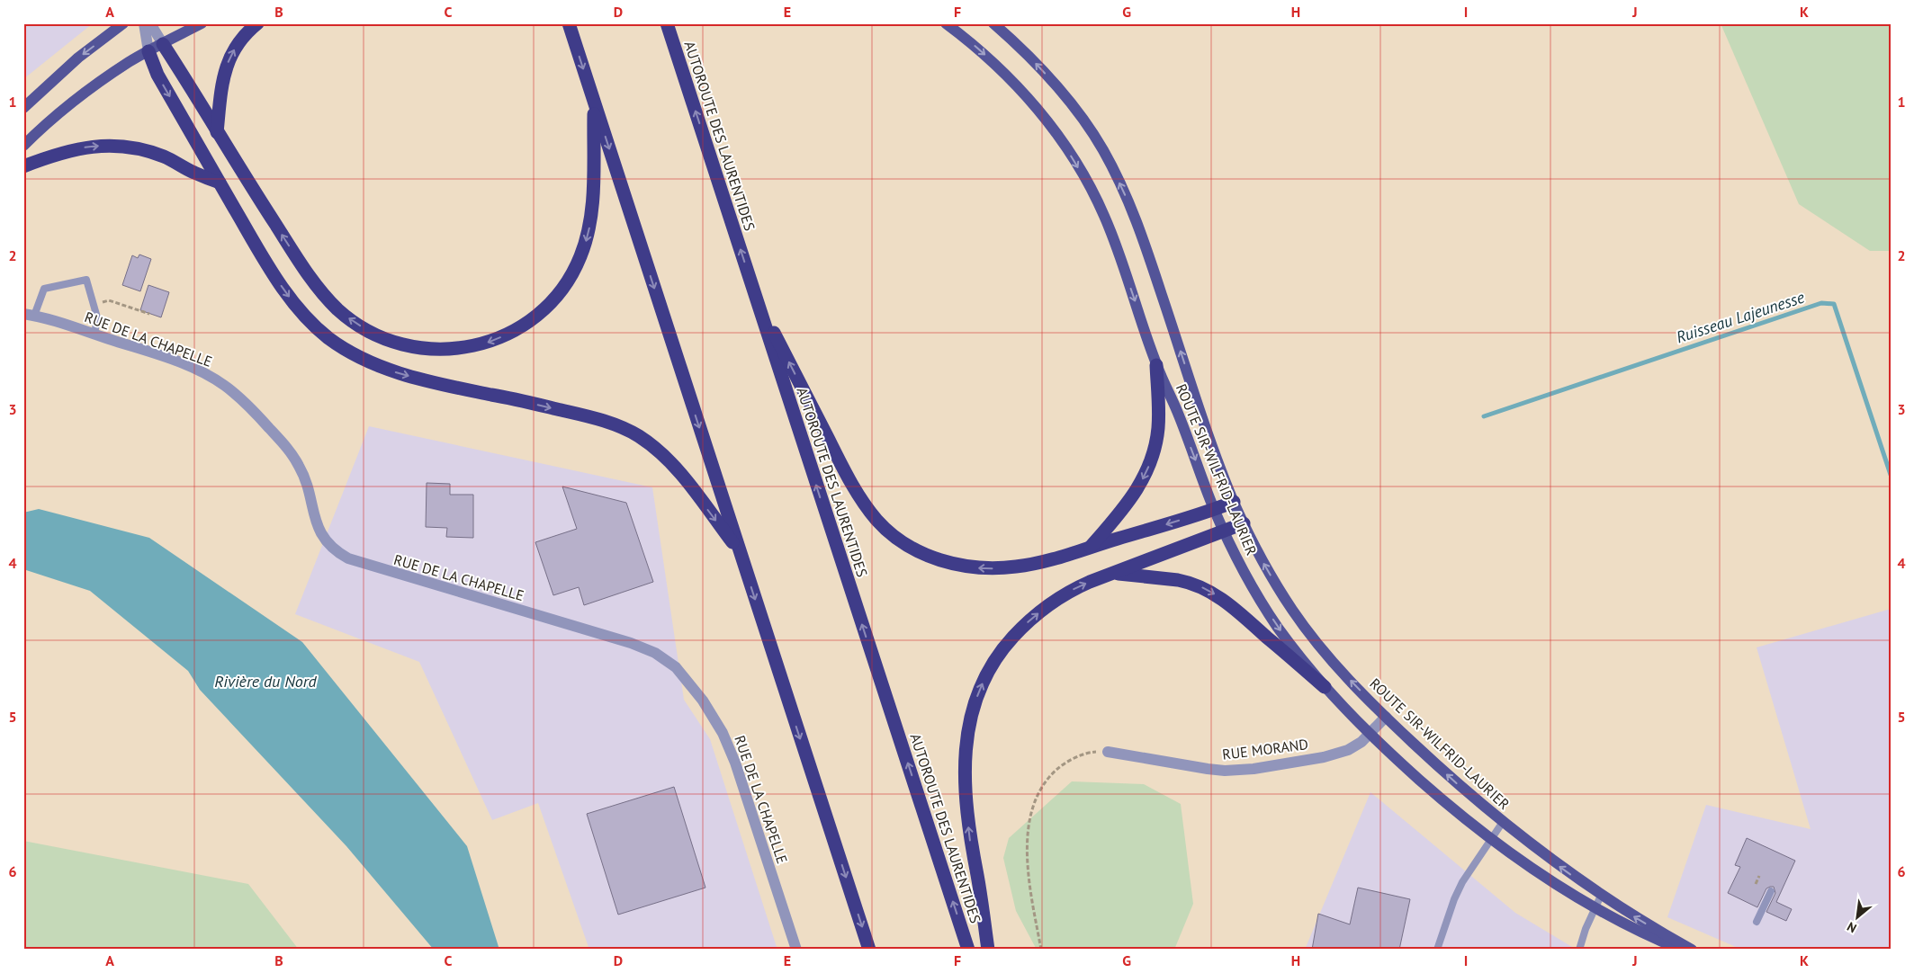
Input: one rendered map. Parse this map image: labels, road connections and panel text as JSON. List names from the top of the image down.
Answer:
{
  "streets": {
    "highway": ["AUTOROUTE DES LAURENTIDES"],
    "main road": ["ROUTE SIR-WILFRID-LAURIER"],
    "street": ["RUE DE LA CHAPELLE", "RUE MORAND"]
  },
  "crossings": [
    ["ROUTE SIR-WILFRID-LAURIER", "RUE MORAND"]
  ],
  "water": ["Ruisseau Lajeunesse", "Rivière du Nord"],
  "north": "bottom left",
  "grid": {
    "columns": [
      "A",
      "B",
      "C",
      "D",
      "E",
      "F",
      "G",
      "H",
      "I",
      "J",
      "K"
    ],
    "rows": [
      "1",
      "2",
      "3",
      "4",
      "5",
      "6"
    ]
  }
}
